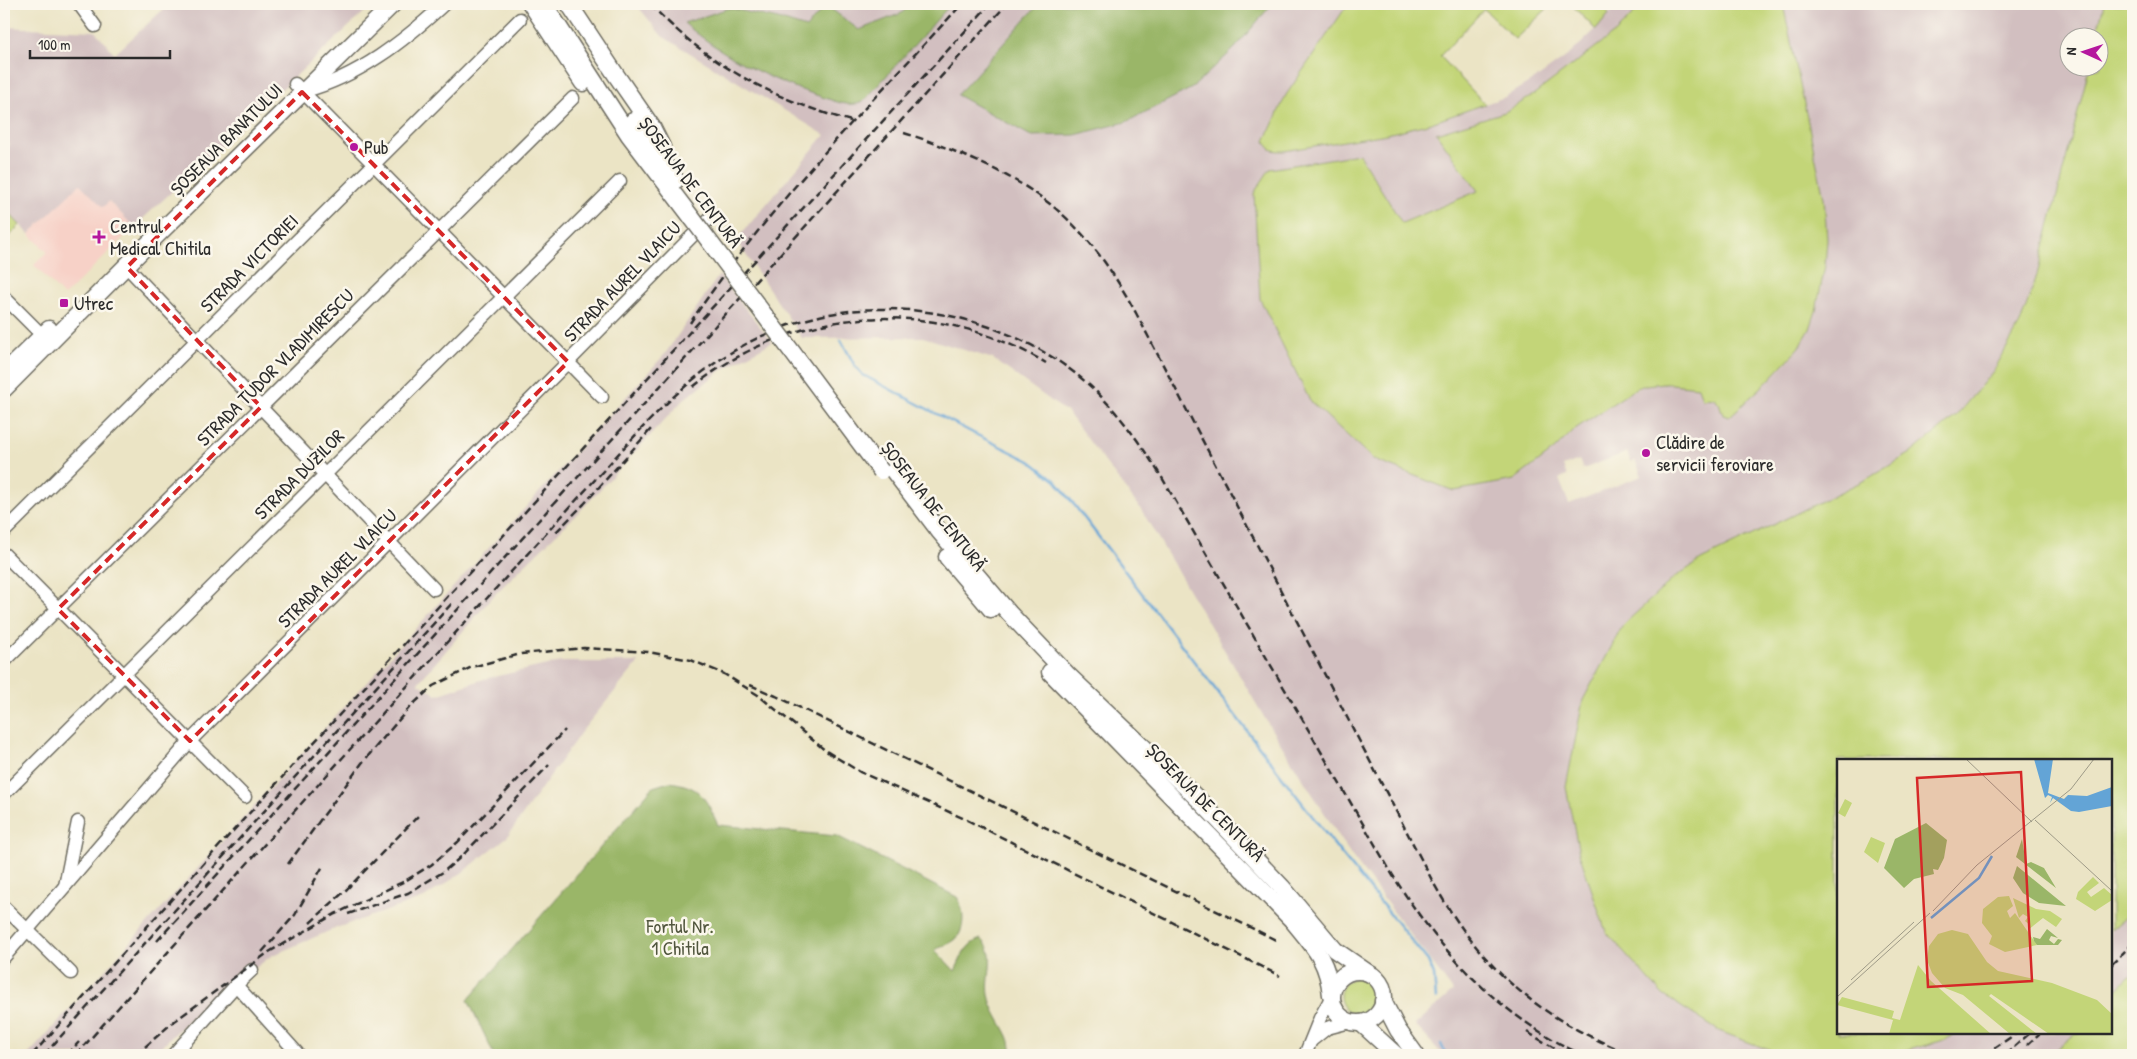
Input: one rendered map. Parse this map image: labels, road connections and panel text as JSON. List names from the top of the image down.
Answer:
{
  "streets": {
    "main road": ["ȘOSEAUA BANATULUI", "ȘOSEAUA DE CENTURĂ"],
    "street": [
      "STRADA VICTORIEI",
      "STRADA AUREL VLAICU",
      "STRADA TUDOR VLADIMIRESCU",
      "STRADA DUZILOR"
    ]
  },
  "crossings": [
    ["ȘOSEAUA DE CENTURĂ", "STRADA AUREL VLAICU"]
  ],
  "parks": ["Fortul Nr. 1 Chitila"],
  "places": {
    "other": ["Pub", "Clădire de servicii feroviare"],
    "health": ["Centrul Medical Chitila"],
    "transit": ["Utrec"]
  },
  "scale_bar": "100 m",
  "north": "left"
}
